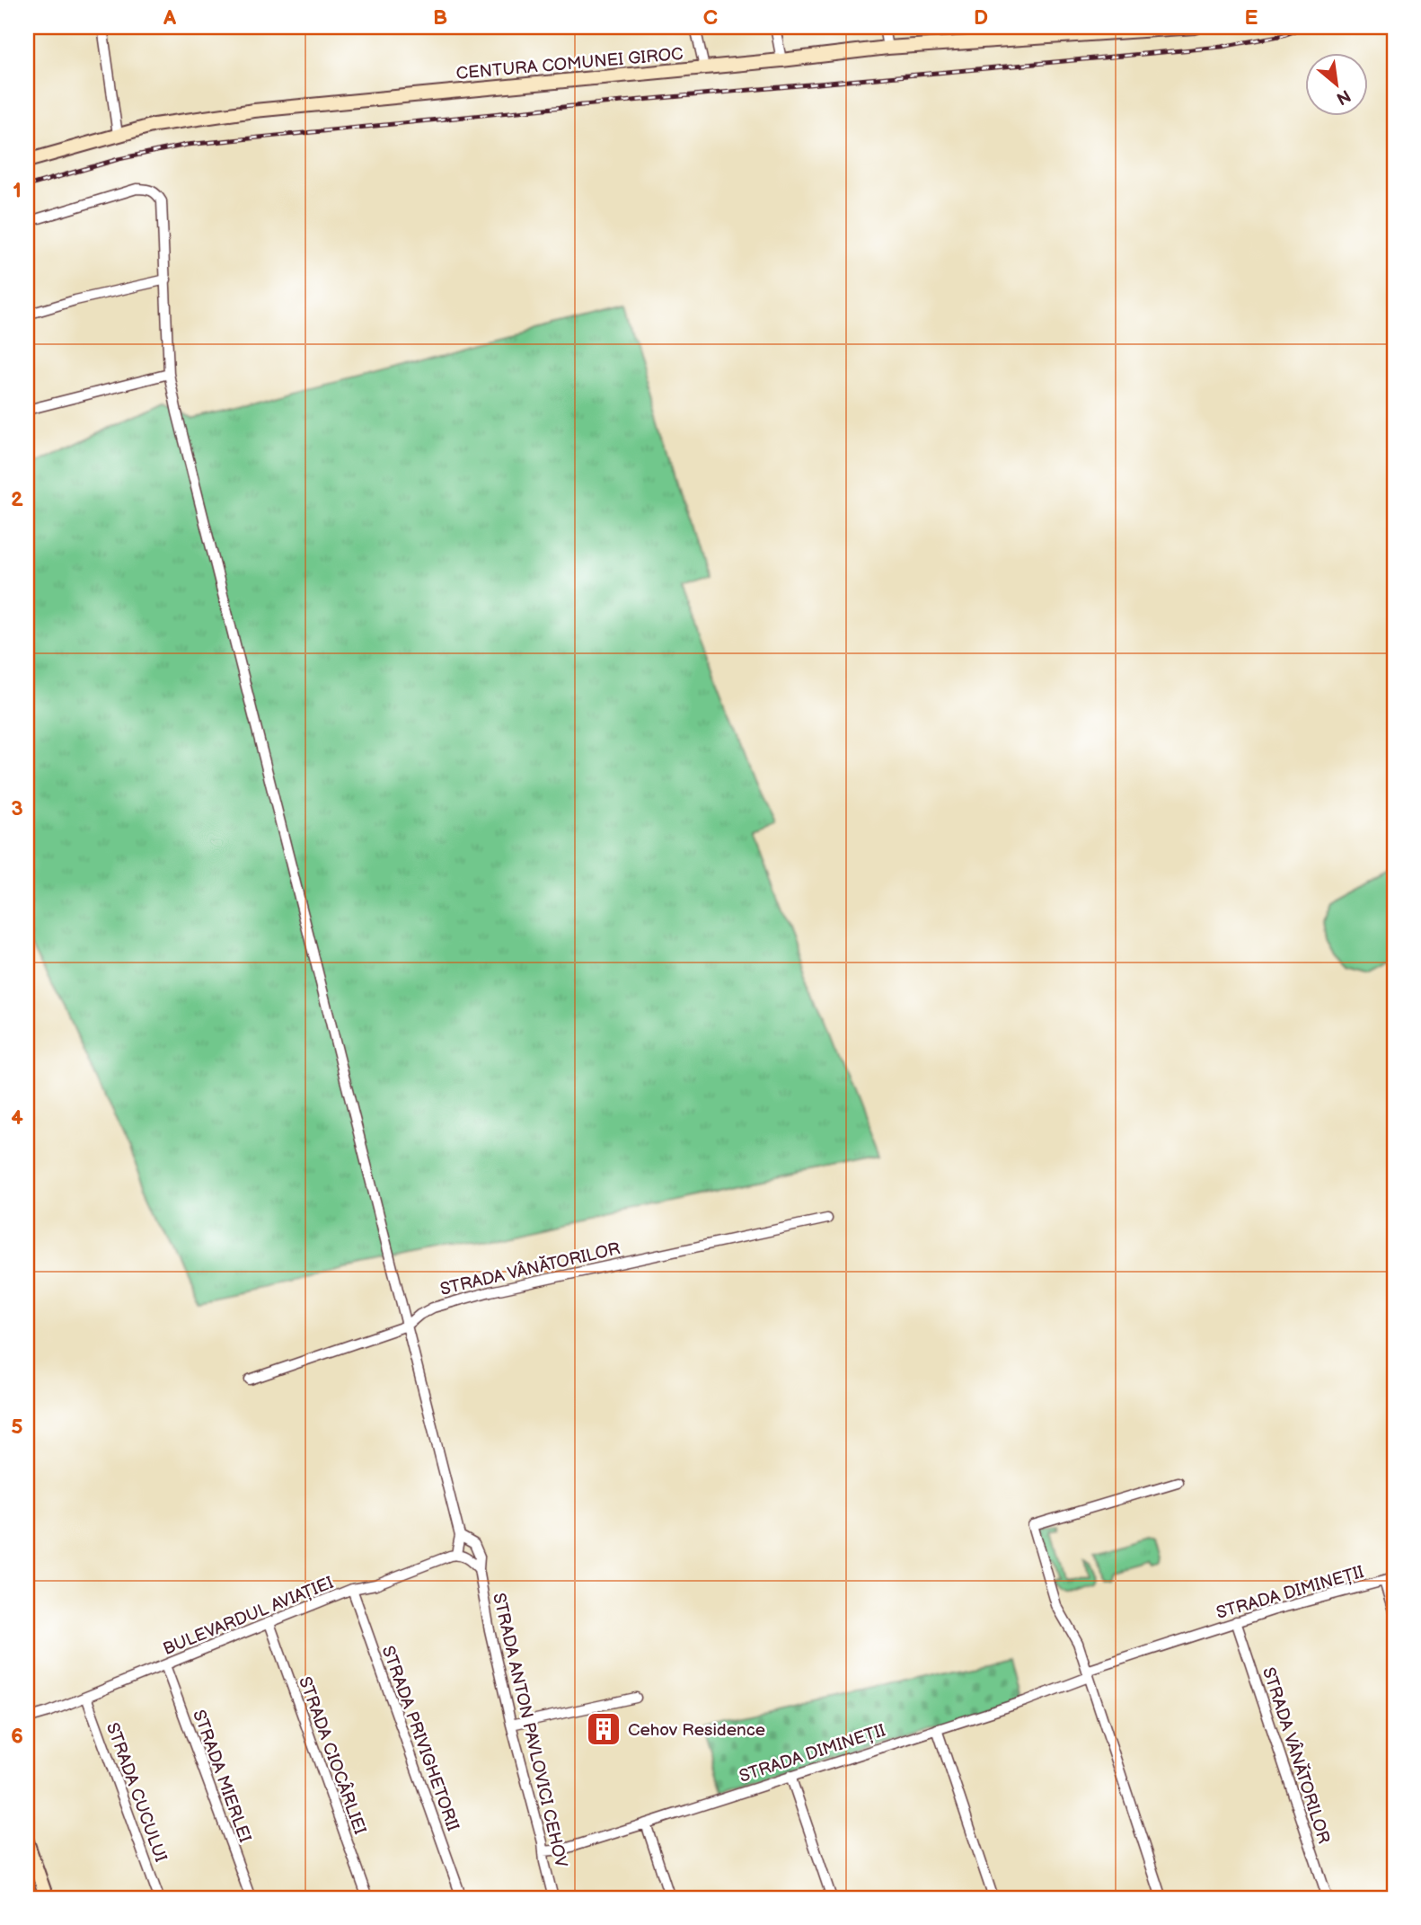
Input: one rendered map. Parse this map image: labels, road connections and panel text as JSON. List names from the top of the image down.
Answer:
{
  "streets": {
    "main road": ["CENTURA COMUNEI GIROC"],
    "street": [
      "STRADA VÂNĂTORILOR",
      "STRADA DIMINEȚII",
      "BULEVARDUL AVIAȚIEI",
      "STRADA ANTON PAVLOVICI CEHOV",
      "STRADA PRIVIGHETORII",
      "STRADA CIOCÂRLIEI",
      "STRADA MIERLEI",
      "STRADA CUCULUI"
    ]
  },
  "crossings": [
    ["STRADA VÂNĂTORILOR", "STRADA DIMINEȚII"],
    ["STRADA DIMINEȚII", "STRADA ANTON PAVLOVICI CEHOV"],
    ["BULEVARDUL AVIAȚIEI", "STRADA PRIVIGHETORII"],
    ["BULEVARDUL AVIAȚIEI", "STRADA CIOCÂRLIEI"],
    ["BULEVARDUL AVIAȚIEI", "STRADA MIERLEI"],
    ["BULEVARDUL AVIAȚIEI", "STRADA CUCULUI"]
  ],
  "places": {
    "building": ["Cehov Residence"]
  },
  "north": "bottom right",
  "grid": {
    "columns": [
      "A",
      "B",
      "C",
      "D",
      "E"
    ],
    "rows": [
      "1",
      "2",
      "3",
      "4",
      "5",
      "6"
    ]
  }
}
